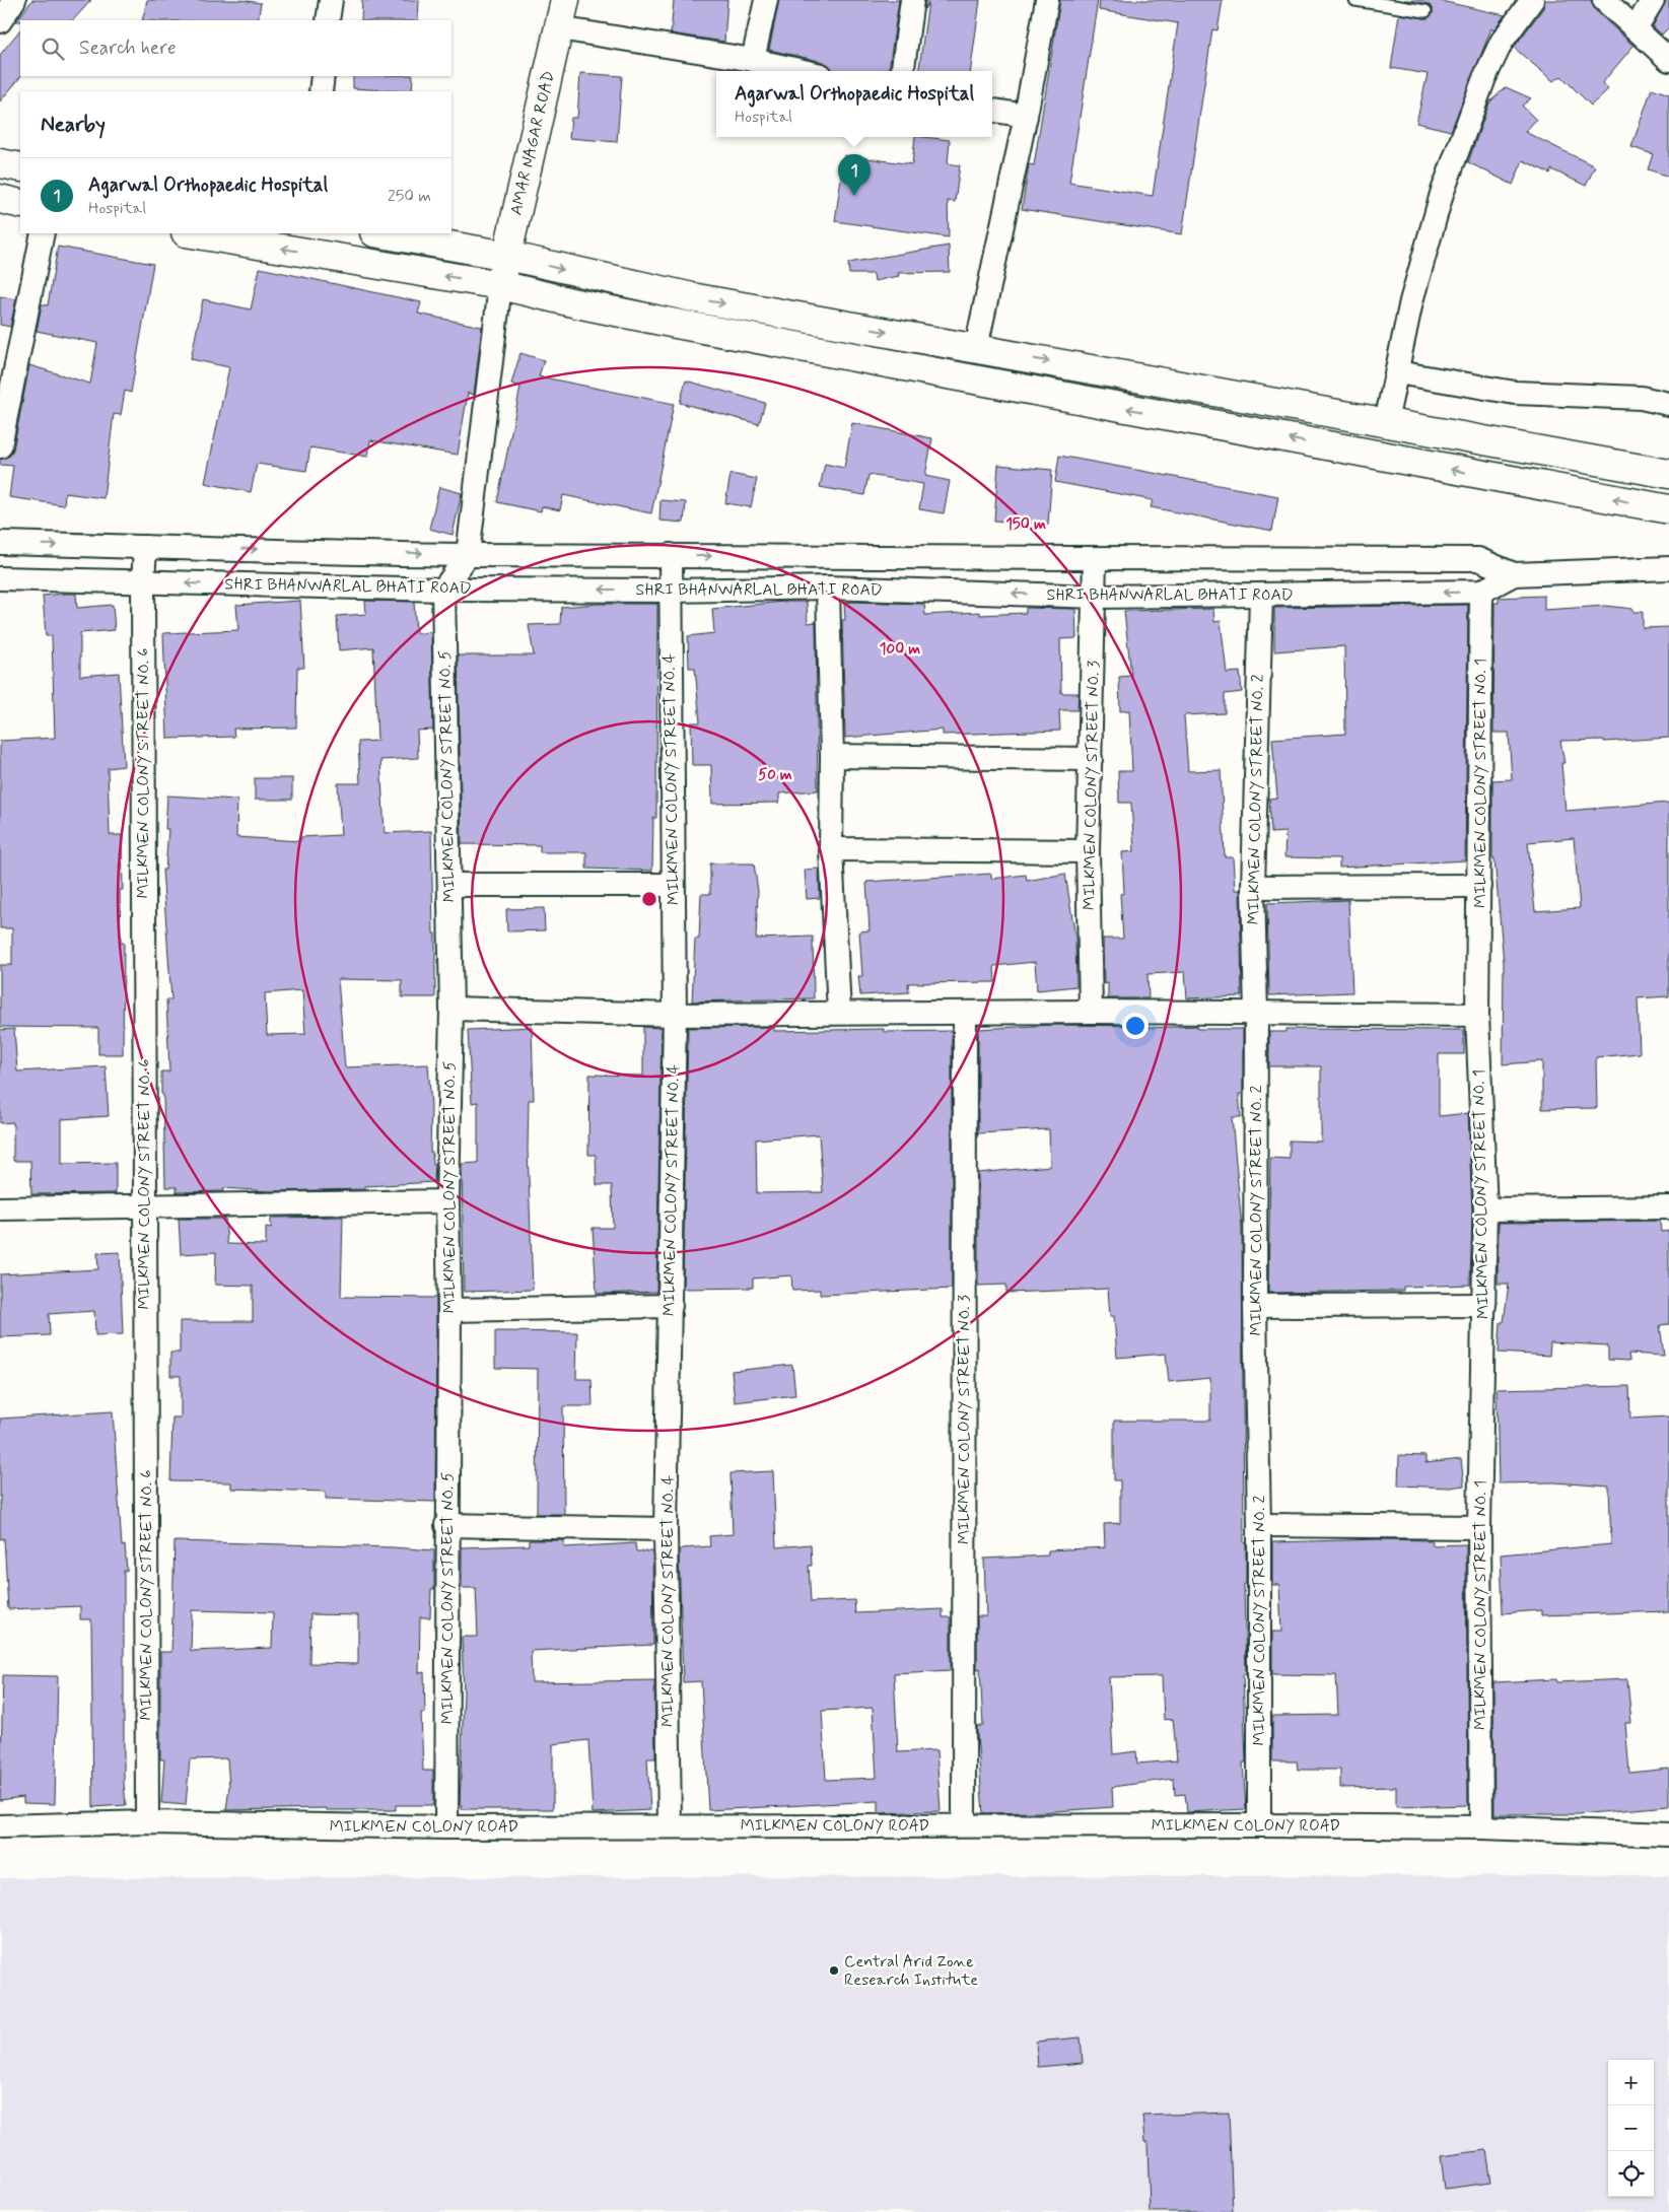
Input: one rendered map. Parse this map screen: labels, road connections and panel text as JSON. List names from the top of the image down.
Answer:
{
  "streets": {
    "main road": ["AMAR NAGAR ROAD"],
    "street": [
      "SHRI BHANWARLAL BHATI ROAD",
      "MILKMEN COLONY STREET NO. 6",
      "MILKMEN COLONY STREET NO. 5",
      "MILKMEN COLONY STREET NO. 4",
      "MILKMEN COLONY STREET NO. 1",
      "MILKMEN COLONY STREET NO. 3",
      "MILKMEN COLONY STREET NO. 2",
      "MILKMEN COLONY ROAD"
    ]
  },
  "crossings": [
    ["SHRI BHANWARLAL BHATI ROAD", "MILKMEN COLONY STREET NO. 6"],
    ["SHRI BHANWARLAL BHATI ROAD", "MILKMEN COLONY STREET NO. 5"],
    ["SHRI BHANWARLAL BHATI ROAD", "MILKMEN COLONY STREET NO. 4"],
    ["SHRI BHANWARLAL BHATI ROAD", "MILKMEN COLONY STREET NO. 1"],
    ["SHRI BHANWARLAL BHATI ROAD", "MILKMEN COLONY STREET NO. 3"],
    ["SHRI BHANWARLAL BHATI ROAD", "MILKMEN COLONY STREET NO. 2"],
    ["MILKMEN COLONY STREET NO. 6", "MILKMEN COLONY ROAD"],
    ["MILKMEN COLONY STREET NO. 5", "MILKMEN COLONY ROAD"],
    ["MILKMEN COLONY STREET NO. 4", "MILKMEN COLONY ROAD"],
    ["MILKMEN COLONY STREET NO. 1", "MILKMEN COLONY ROAD"],
    ["MILKMEN COLONY STREET NO. 3", "MILKMEN COLONY ROAD"],
    ["MILKMEN COLONY STREET NO. 2", "MILKMEN COLONY ROAD"]
  ],
  "places": ["Central Arid Zone Research Institute"],
  "page": {
    "search": "Search here",
    "popup": ["Agarwal Orthopaedic Hospital", "Hospital"],
    "heading": "Nearby",
    "pins": "1",
    "list": [
      {
        "mark": "1",
        "name": "Agarwal Orthopaedic Hospital",
        "note": "Hospital",
        "value": "250 m"
      }
    ],
    "map_buttons": ["+", "−"]
  },
  "rings": ["150 m", "100 m", "50 m"]
}
